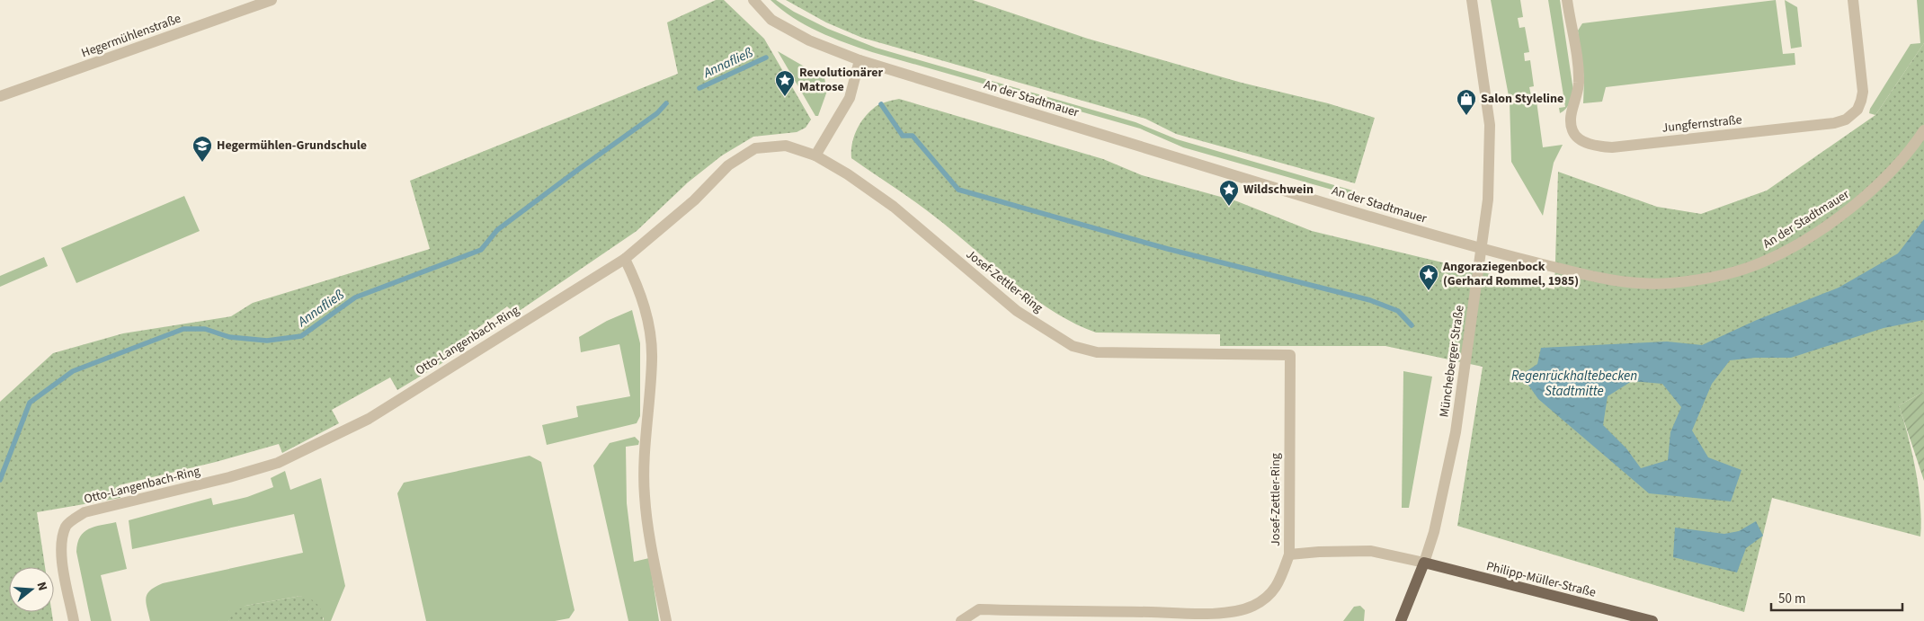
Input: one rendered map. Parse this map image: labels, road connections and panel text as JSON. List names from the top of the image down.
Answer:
{
  "streets": {
    "main road": ["Philipp-Müller-Straße"],
    "street": [
      "Hegermühlenstraße",
      "An der Stadtmauer",
      "Jungfernstraße",
      "Josef-Zettler-Ring",
      "Otto-Langenbach-Ring",
      "Müncheberger Straße"
    ]
  },
  "crossings": [
    ["An der Stadtmauer", "Müncheberger Straße"],
    ["Josef-Zettler-Ring", "Otto-Langenbach-Ring"],
    ["Josef-Zettler-Ring", "Müncheberger Straße"],
    ["Josef-Zettler-Ring", "Philipp-Müller-Straße"],
    ["Müncheberger Straße", "Philipp-Müller-Straße"]
  ],
  "water": ["Annafließ", "Regenrückhaltebecken Stadtmitte"],
  "places": {
    "place": ["Revolutionärer Matrose", "Wildschwein", "Angoraziegenbock (Gerhard Rommel, 1985)"],
    "shop": ["Salon Styleline"],
    "school or university": ["Hegermühlen-Grundschule"]
  },
  "scale_bar": "50 m",
  "north": "right"
}
